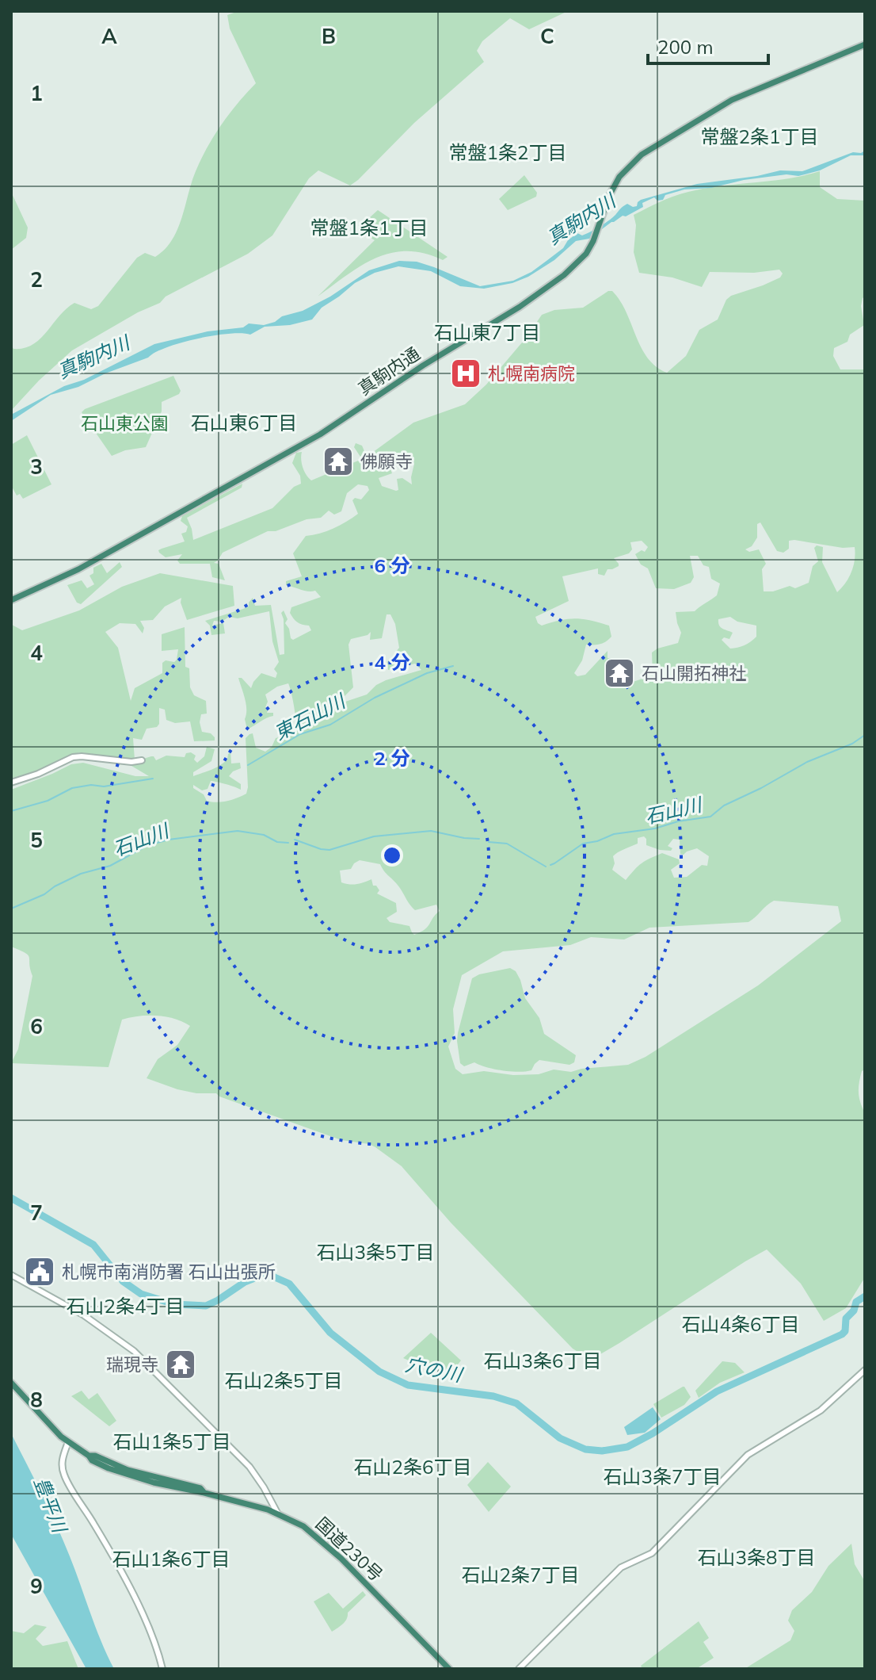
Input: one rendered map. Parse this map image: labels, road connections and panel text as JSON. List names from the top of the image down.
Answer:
{
  "streets": {
    "highway": ["真駒内通", "国道230号"]
  },
  "districts": [
    "常盤2条1丁目",
    "常盤1条2丁目",
    "常盤1条1丁目",
    "石山東7丁目",
    "石山東6丁目",
    "石山3条5丁目",
    "石山2条4丁目",
    "石山4条6丁目",
    "石山3条6丁目",
    "石山2条5丁目",
    "石山1条5丁目",
    "石山2条6丁目",
    "石山3条7丁目",
    "石山3条8丁目",
    "石山1条6丁目",
    "石山2条7丁目"
  ],
  "water": [
    "真駒内川",
    "東石山川",
    "石山川",
    "穴の川",
    "豊平川"
  ],
  "parks": ["石山東公園"],
  "places": {
    "hospital": ["札幌南病院"],
    "temple": ["佛願寺", "石山開拓神社", "瑞現寺"],
    "public building": ["札幌市南消防署 石山出張所"]
  },
  "scale_bar": "200 m",
  "grid": {
    "columns": ["A", "B", "C"],
    "rows": [
      "1",
      "2",
      "3",
      "4",
      "5",
      "6",
      "7",
      "8",
      "9"
    ]
  },
  "rings": ["6 分", "4 分", "2 分"]
}
